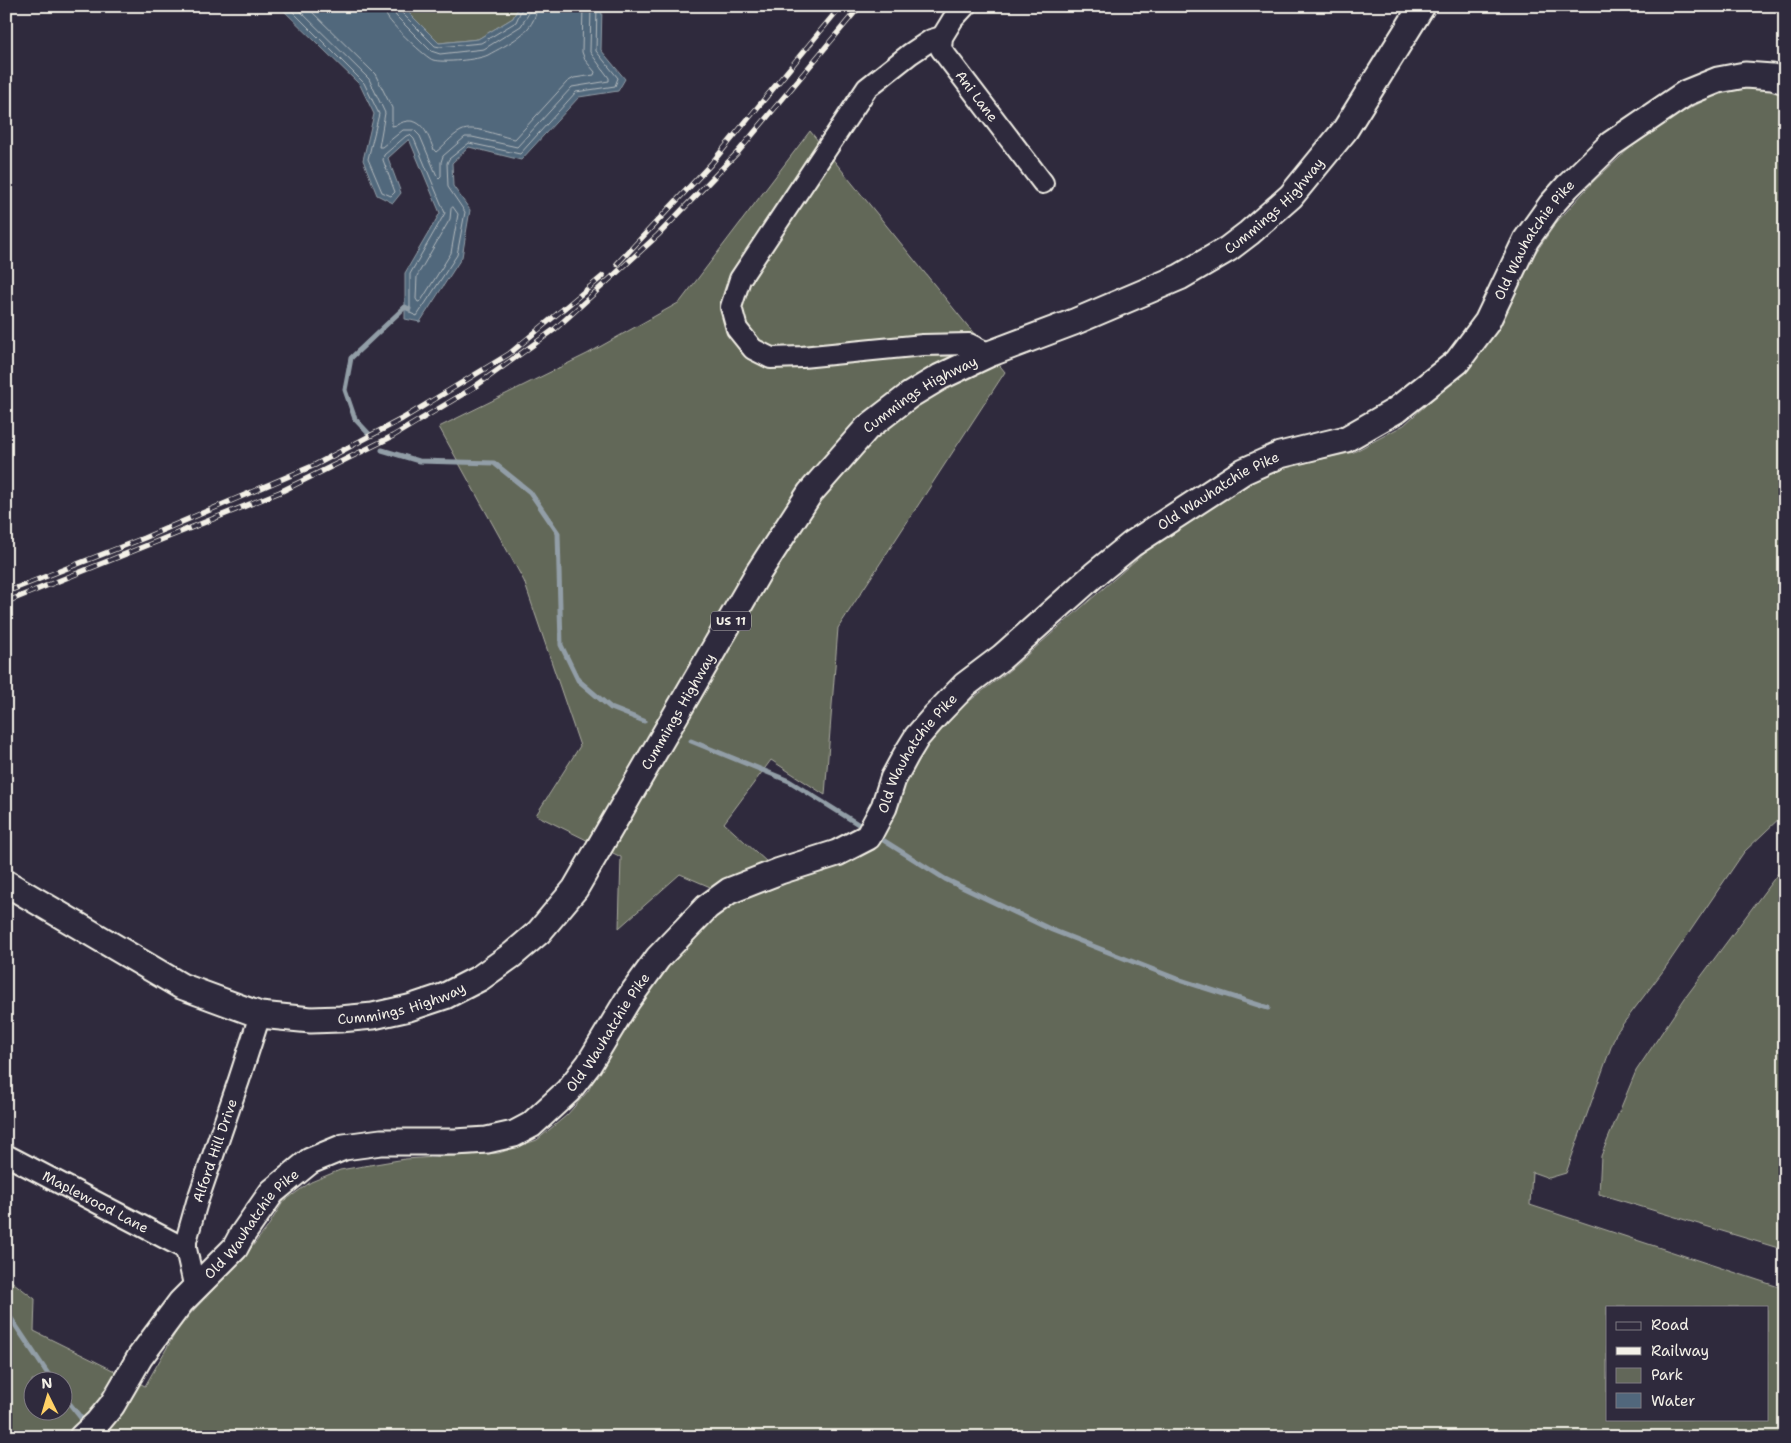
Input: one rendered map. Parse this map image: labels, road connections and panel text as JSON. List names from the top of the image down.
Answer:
{
  "streets": {
    "main road": ["Cummings Highway", "Old Wauhatchie Pike", "US 11"],
    "street": ["Ani Lane", "Alford Hill Drive", "Maplewood Lane"]
  },
  "crossings": [
    ["Cummings Highway", "Alford Hill Drive"],
    ["Old Wauhatchie Pike", "Alford Hill Drive"],
    ["Alford Hill Drive", "Maplewood Lane"]
  ],
  "legend": [
    "Road",
    "Railway",
    "Park",
    "Water"
  ],
  "north": "top"
}
